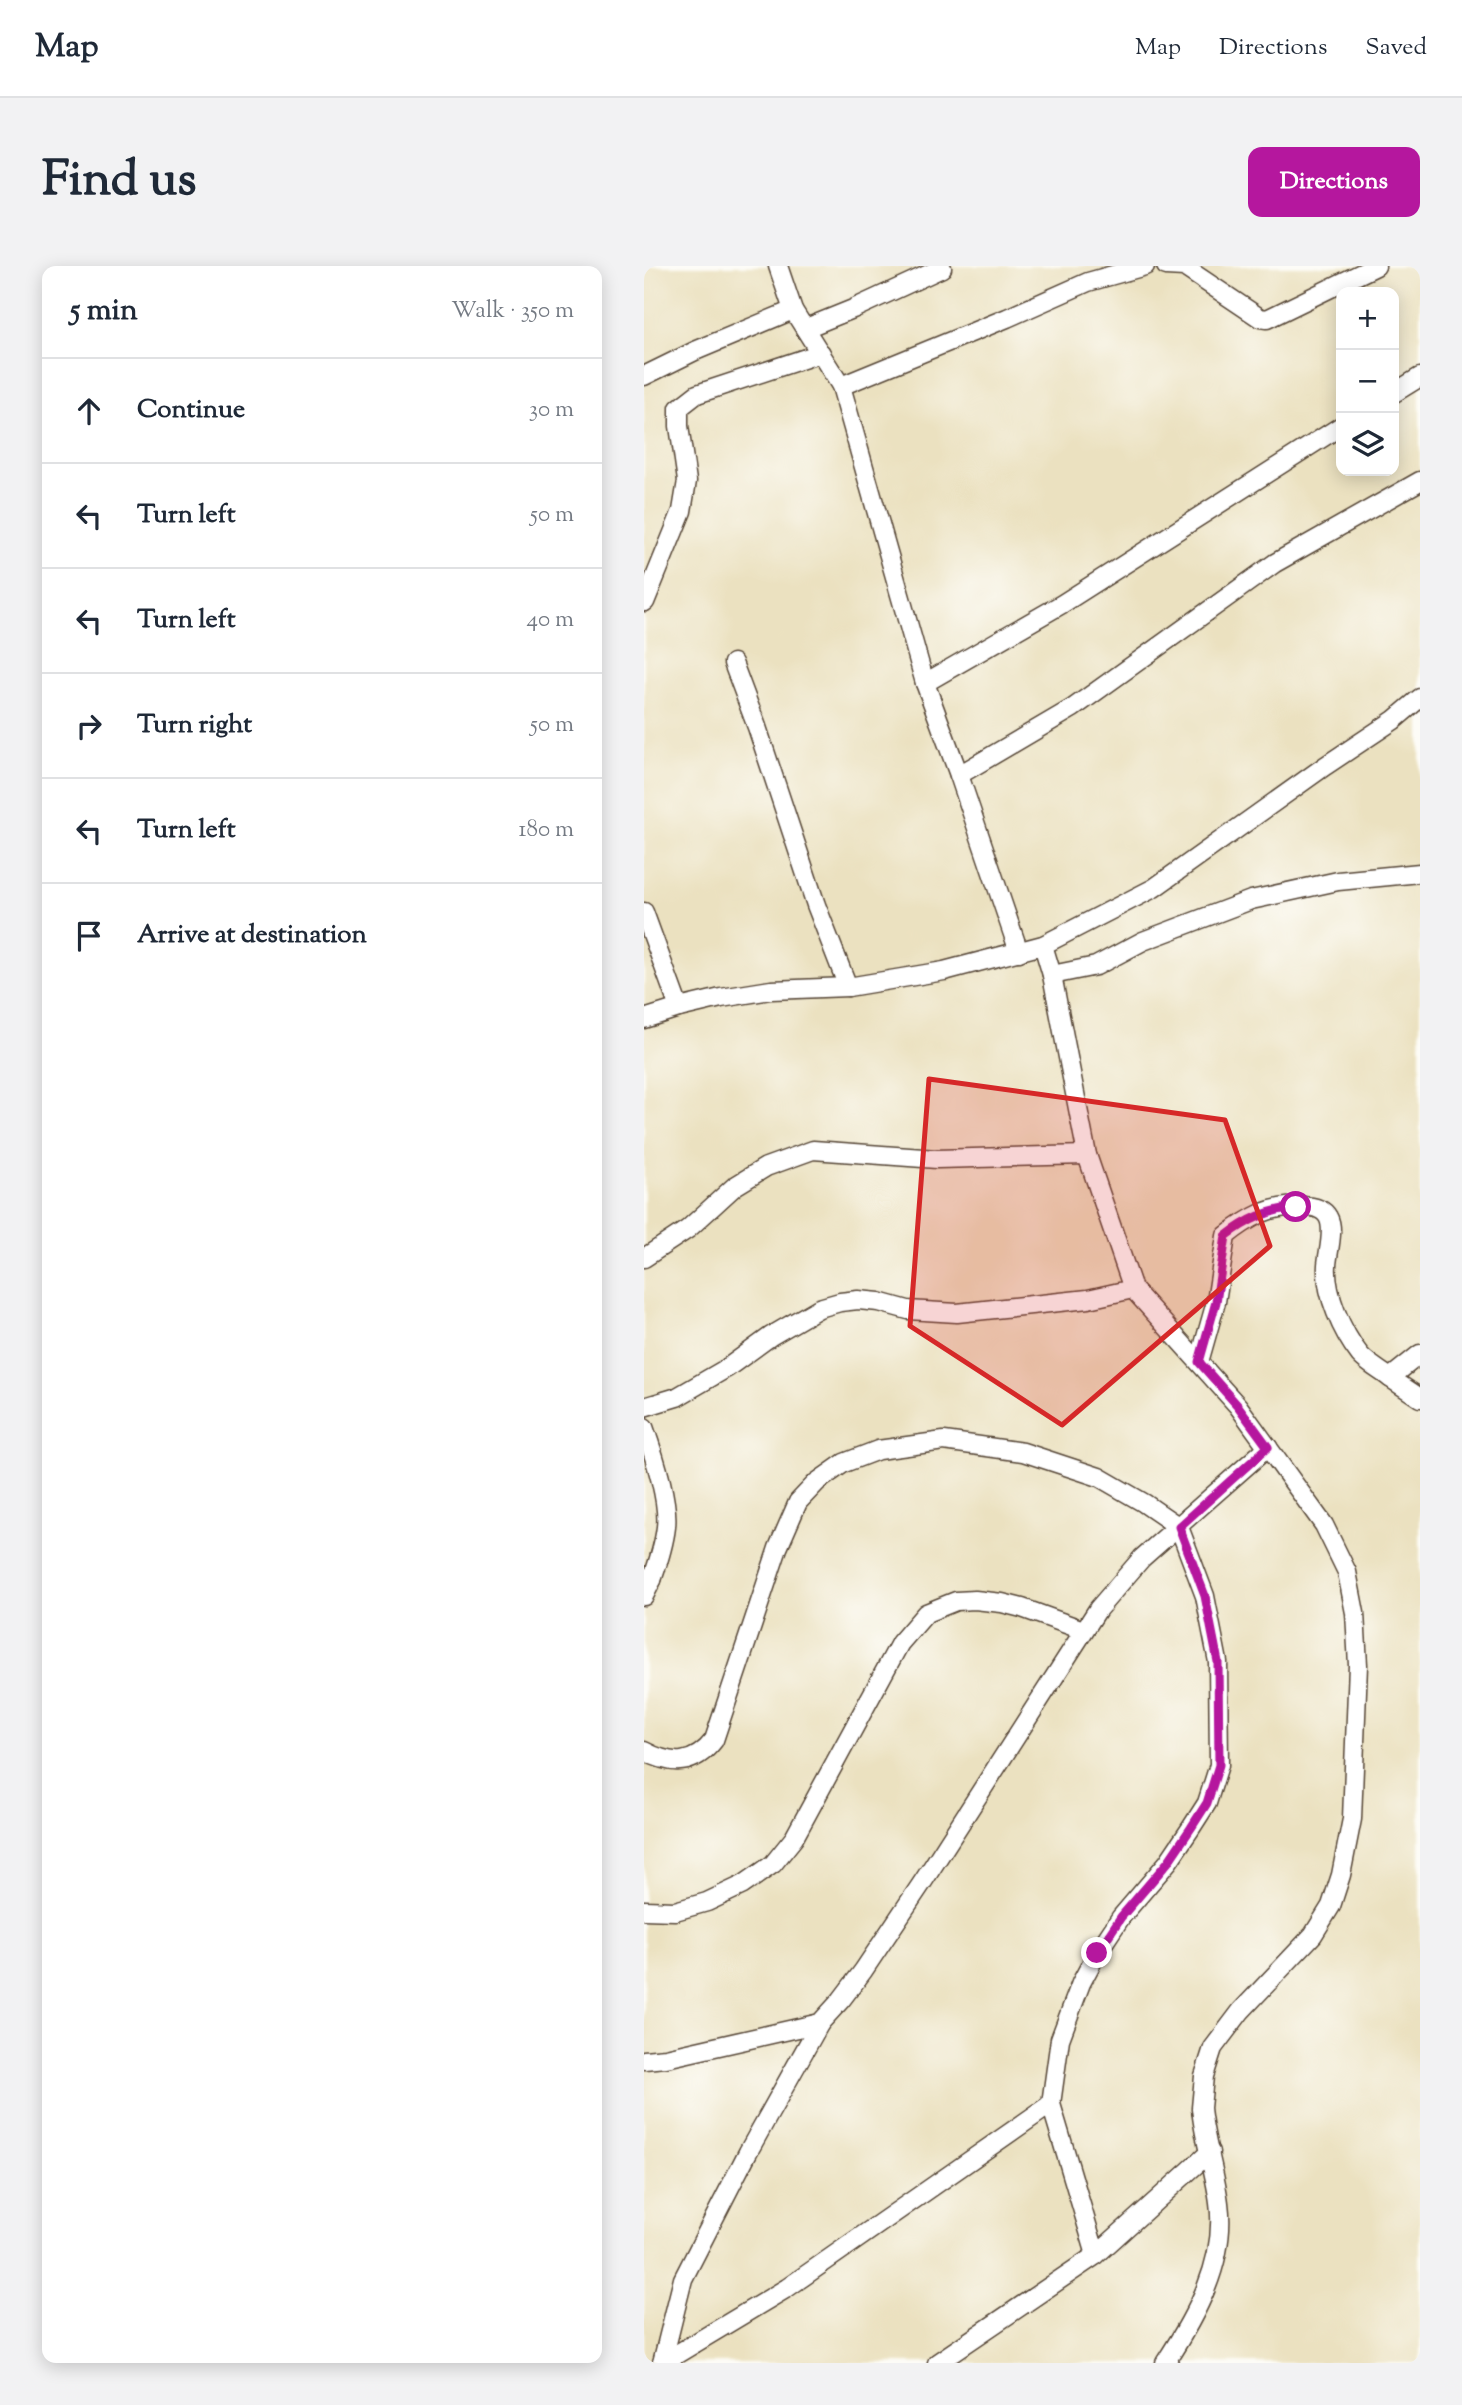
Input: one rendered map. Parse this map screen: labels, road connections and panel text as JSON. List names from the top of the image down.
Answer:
{
  "page": {
    "header": "Map",
    "nav": ["Map", "Directions", "Saved"],
    "title": "Find us",
    "buttons": "Directions",
    "heading": ["5 min", "Walk · 350 m"],
    "map_buttons": ["+", "−"],
    "list": [
      ["Continue", "30 m"],
      ["Turn left", "50 m"],
      ["Turn left", "40 m"],
      ["Turn right", "50 m"],
      ["Turn left", "180 m"],
      "Arrive at destination"
    ]
  }
}
